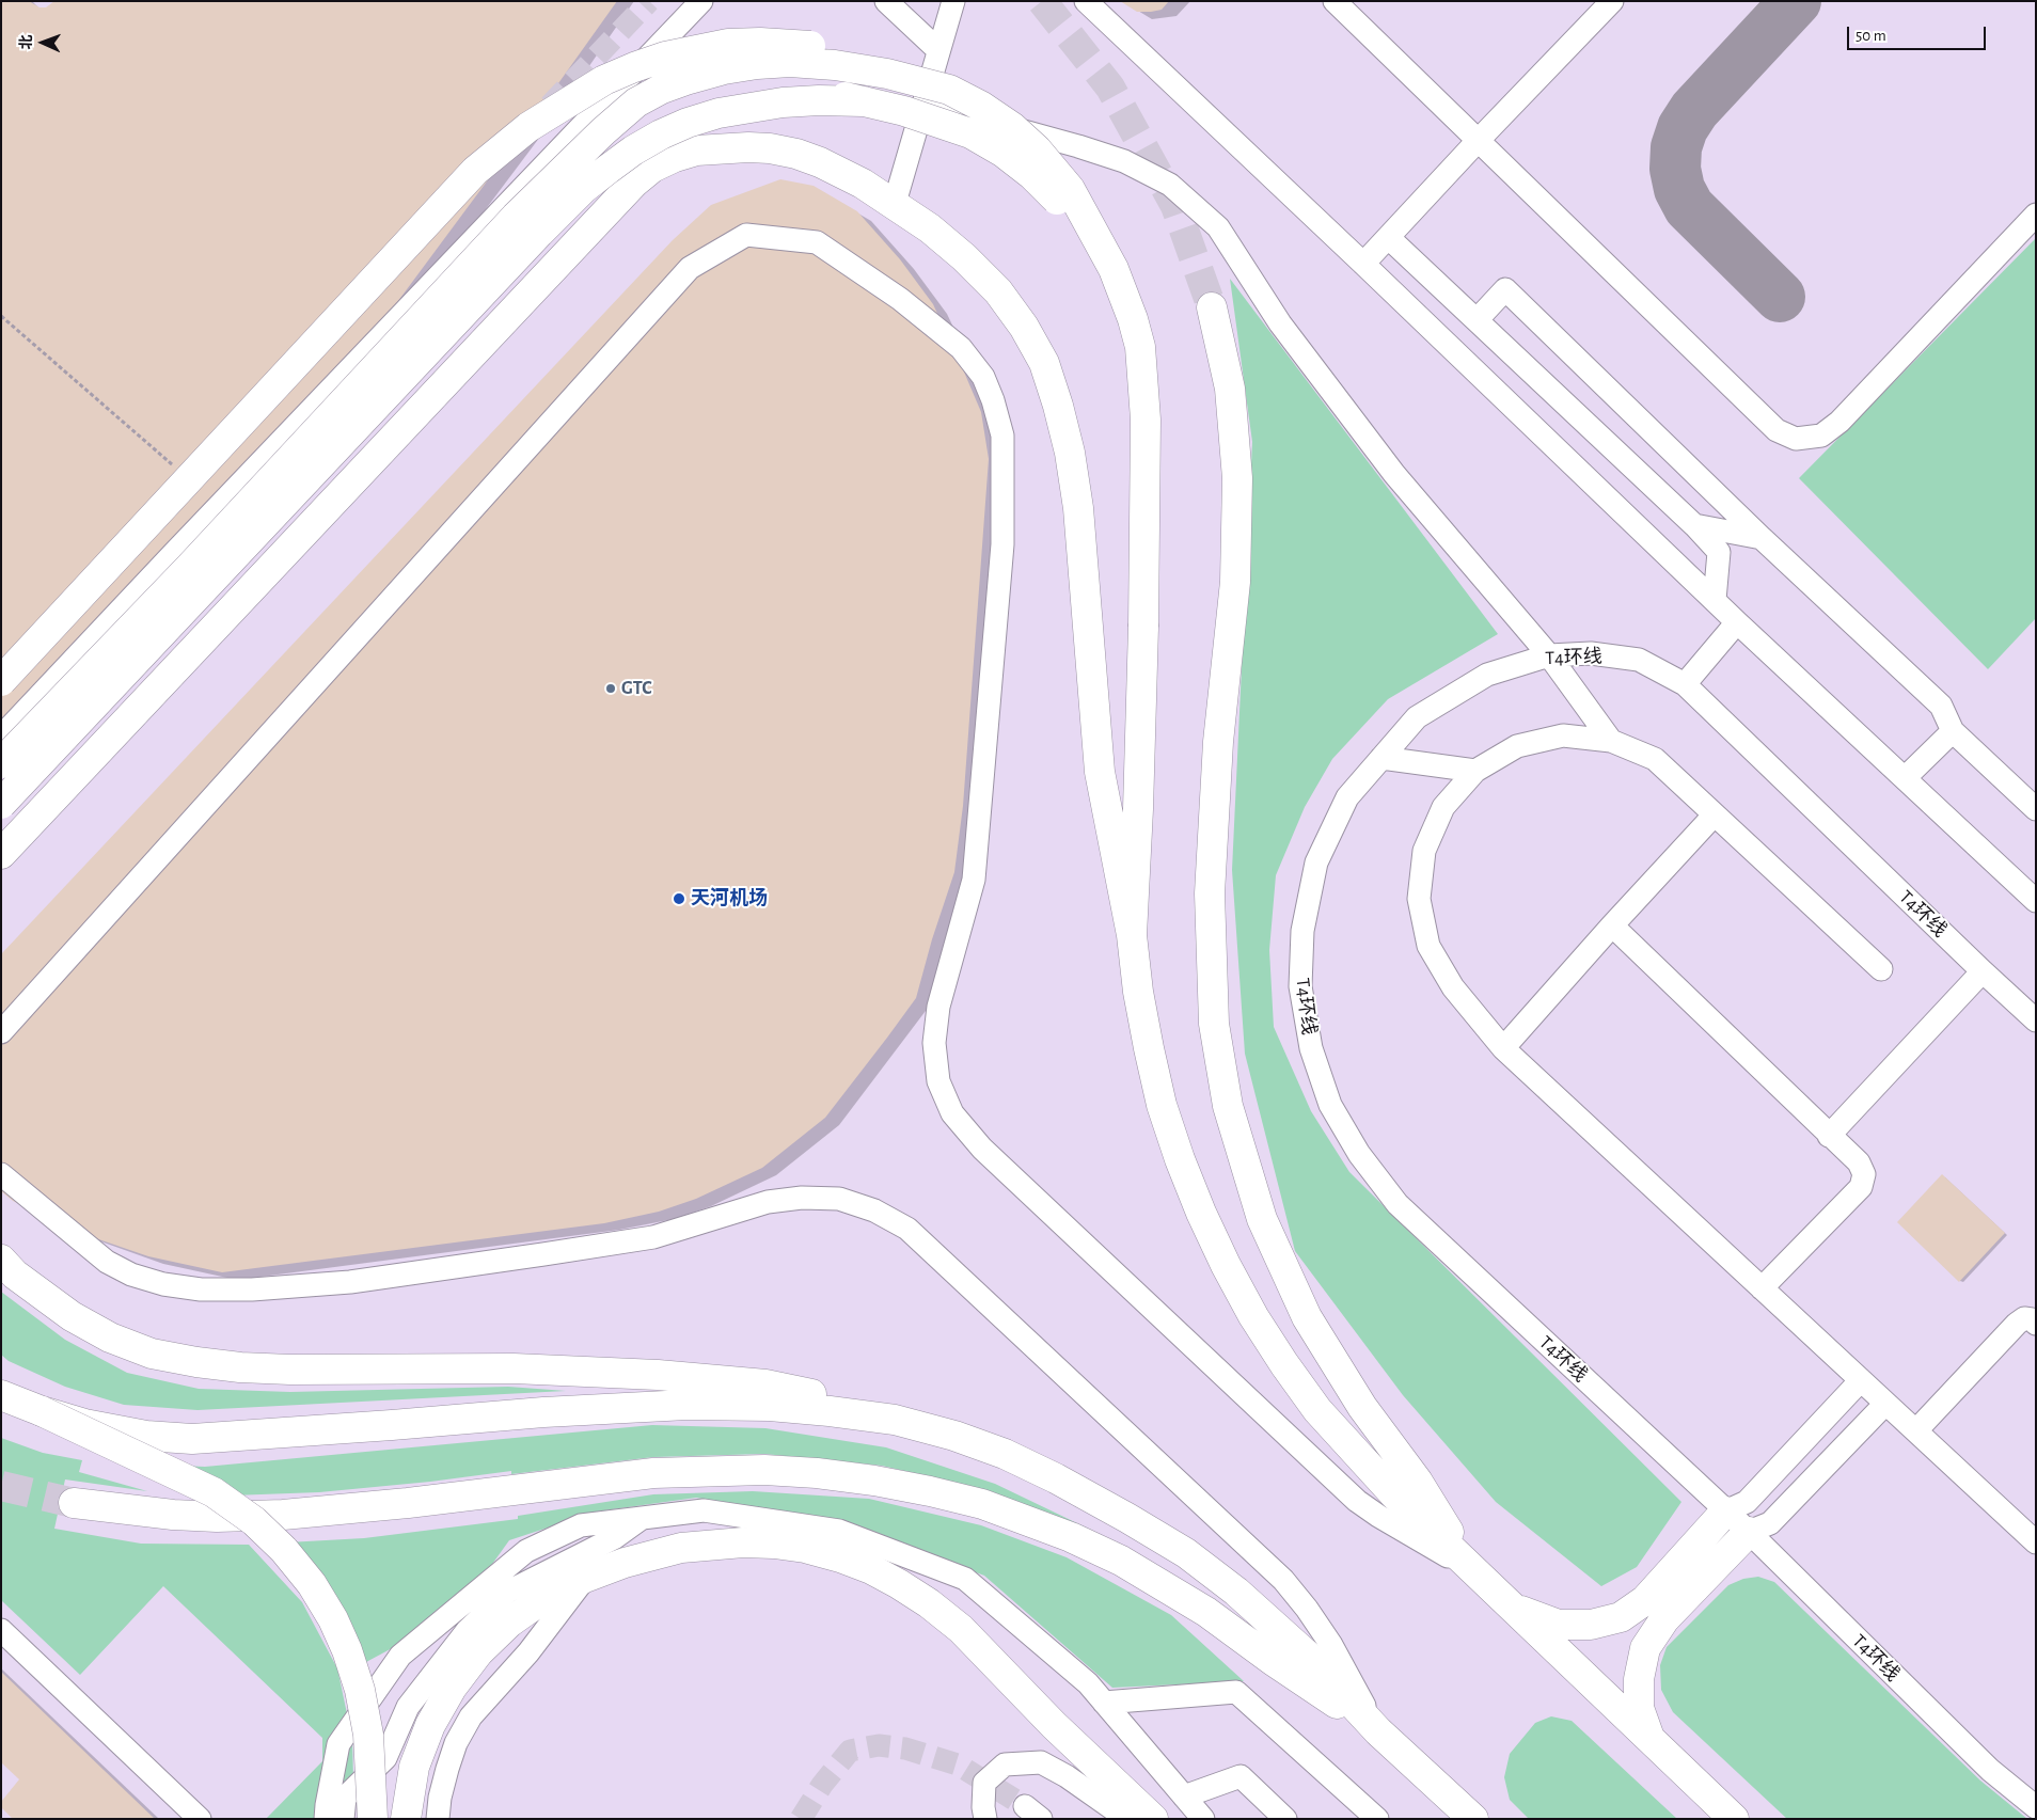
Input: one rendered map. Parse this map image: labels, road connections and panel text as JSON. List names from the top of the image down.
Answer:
{
  "streets": {
    "street": ["T4环线"]
  },
  "places": ["GTC", "天河机场"],
  "scale_bar": "50 m",
  "north": "left"
}
